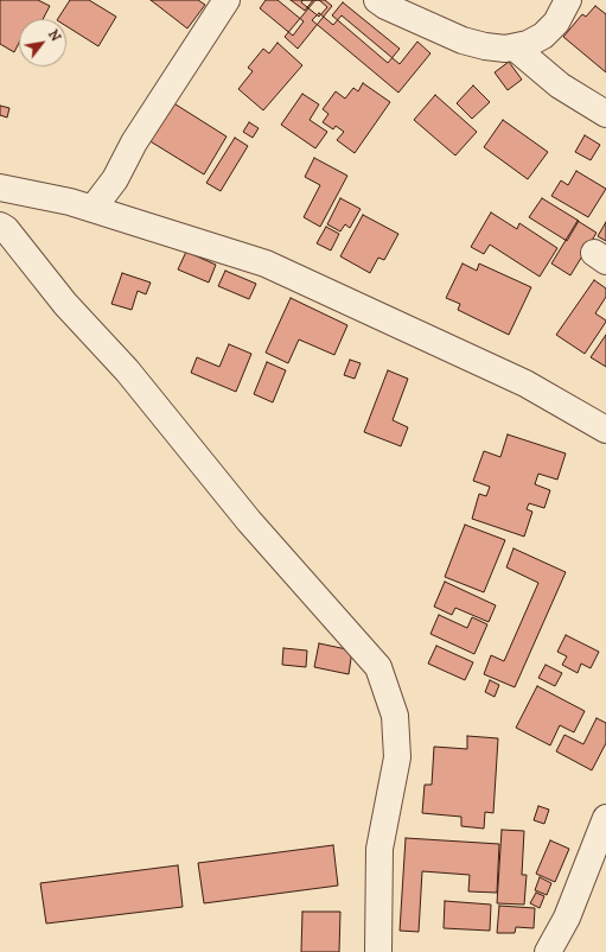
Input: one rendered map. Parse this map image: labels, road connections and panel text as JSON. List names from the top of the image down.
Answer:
{
  "north": "top right"
}
